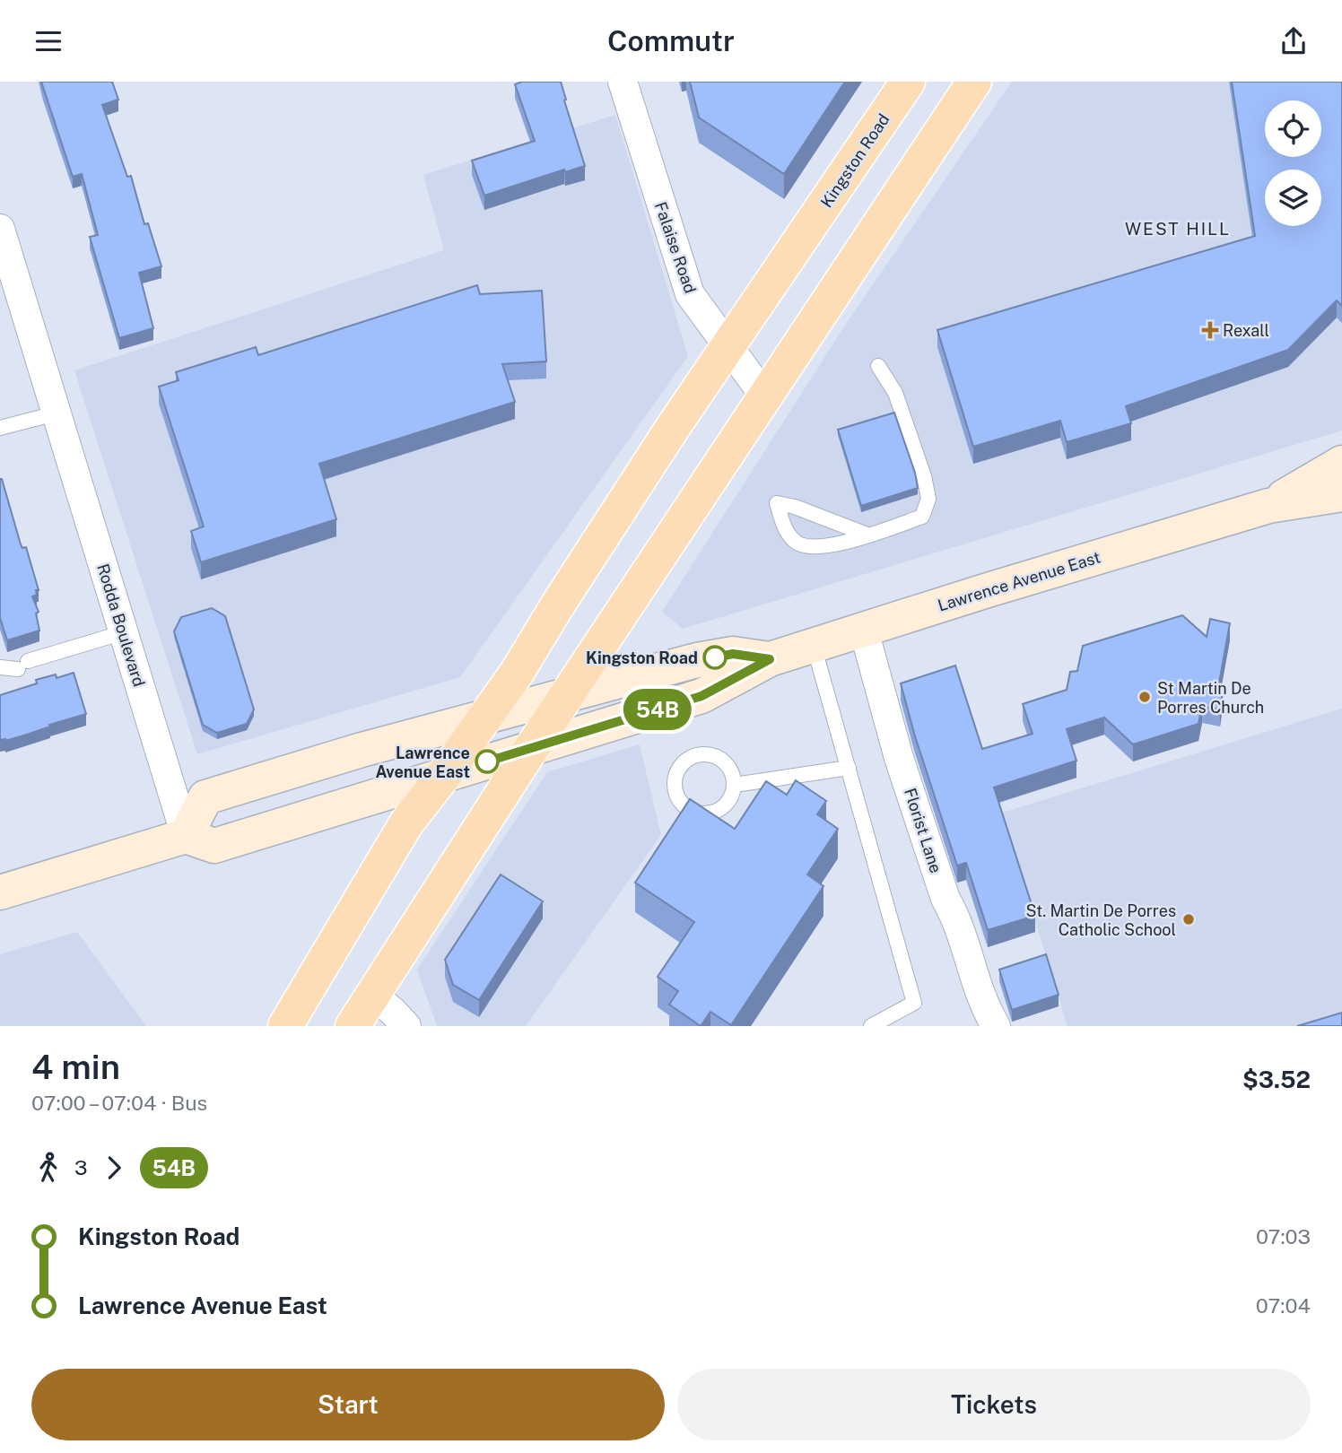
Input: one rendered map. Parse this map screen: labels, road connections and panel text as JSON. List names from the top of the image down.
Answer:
{
  "streets": {
    "main road": ["Kingston Road", "Lawrence Avenue East"],
    "street": ["Falaise Road", "Rodda Boulevard", "Florist Lane"]
  },
  "crossings": [
    ["Kingston Road", "Falaise Road"],
    ["Kingston Road", "Lawrence Avenue East"],
    ["Lawrence Avenue East", "Rodda Boulevard"],
    ["Lawrence Avenue East", "Florist Lane"]
  ],
  "districts": ["WEST HILL"],
  "places": {
    "health": ["Rexall"],
    "other": [
      "Kingston Road",
      "St Martin De Porres Church",
      "Lawrence Avenue East",
      "St. Martin De Porres Catholic School"
    ]
  },
  "lines": ["bus line 54B"],
  "page": {
    "header": "Commutr",
    "on_map": "54B",
    "heading": ["4 min", "07:00 – 07:04 · Bus", "$3.52"],
    "legs": ["3", "54B"],
    "list": [
      {
        "name": "Kingston Road",
        "value": "07:03"
      },
      {
        "name": "Lawrence Avenue East",
        "value": "07:04"
      }
    ],
    "buttons": ["Start", "Tickets"]
  }
}
